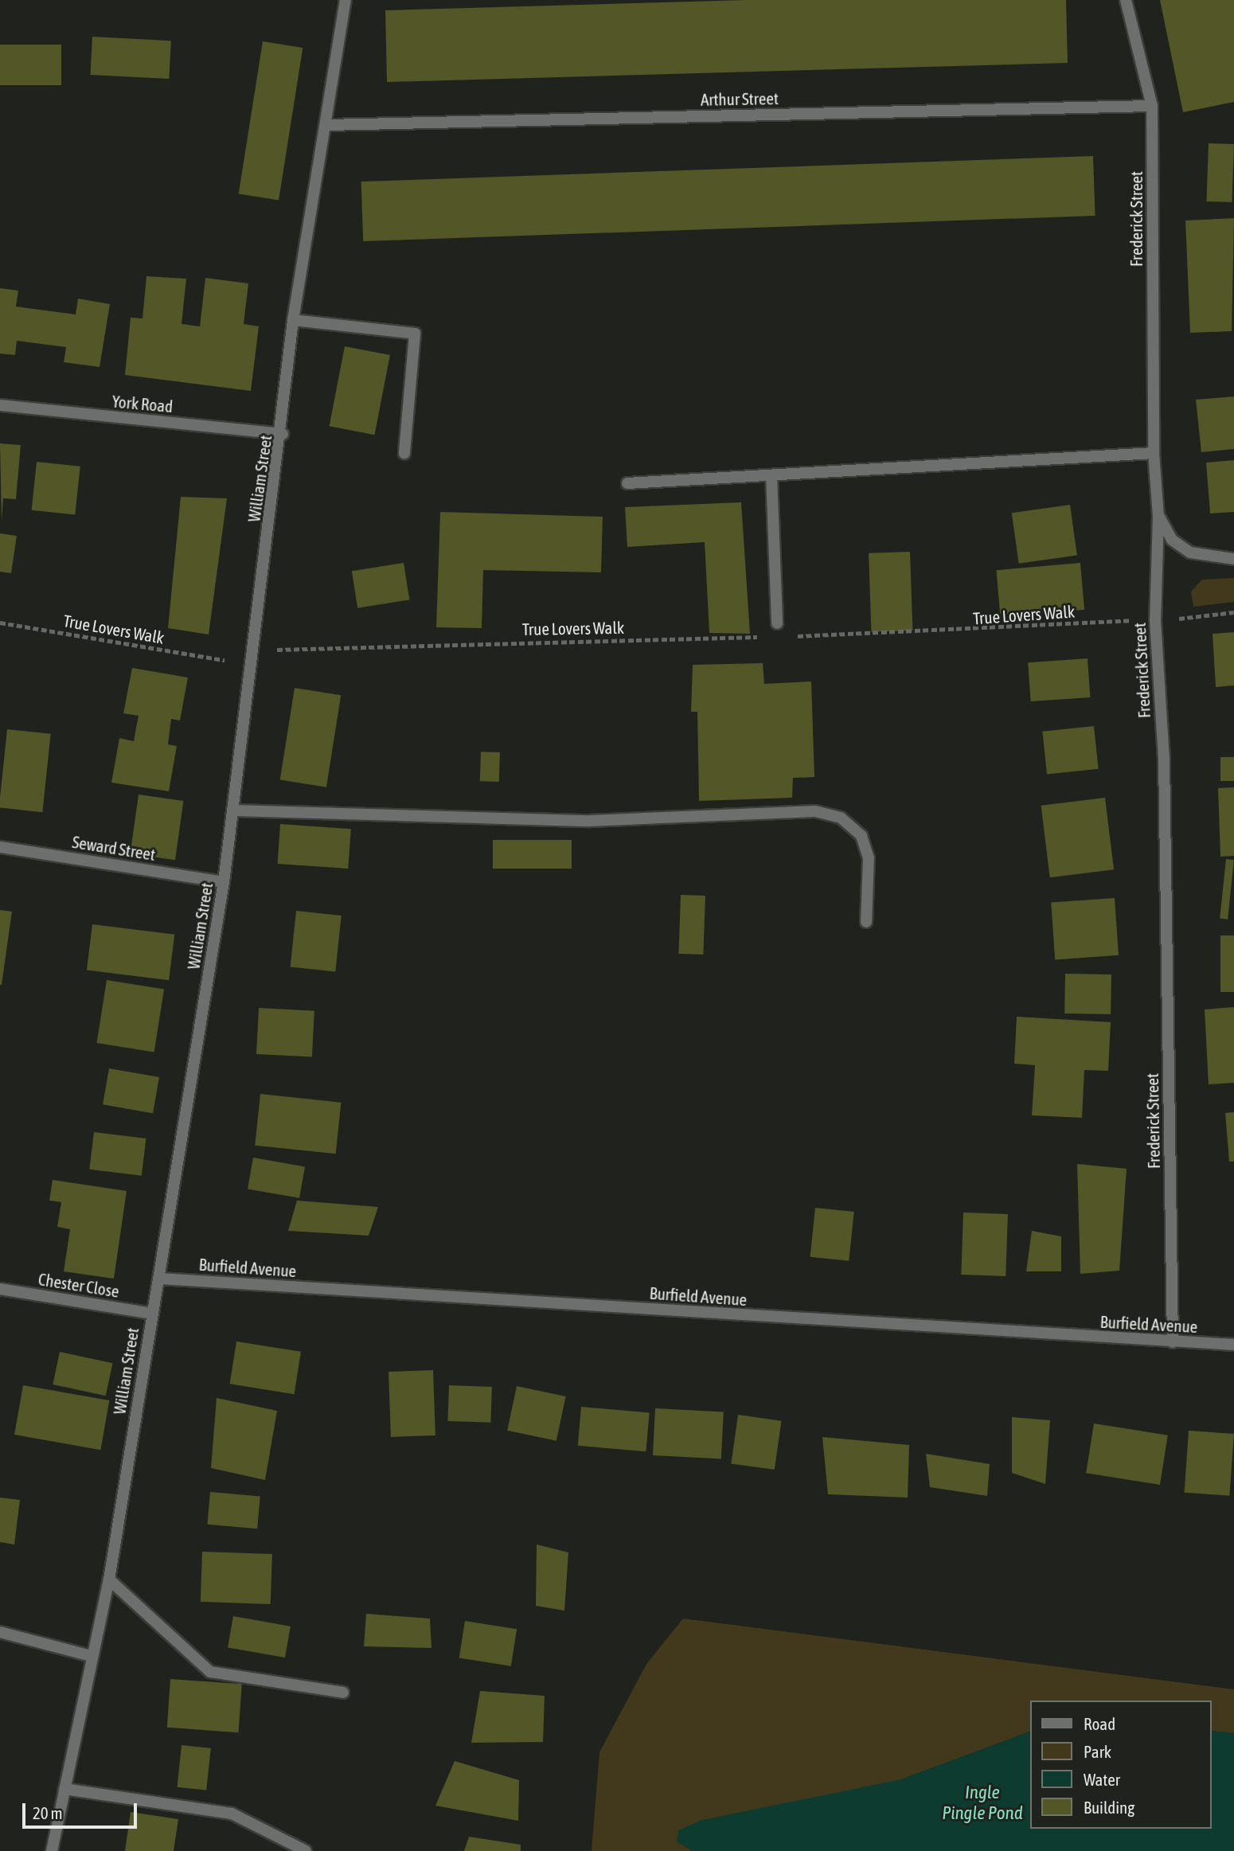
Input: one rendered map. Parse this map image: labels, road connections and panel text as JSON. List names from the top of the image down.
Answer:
{
  "streets": {
    "street": [
      "Arthur Street",
      "Frederick Street",
      "York Road",
      "William Street",
      "Seward Street",
      "Burfield Avenue",
      "Chester Close"
    ],
    "path": ["True Lovers Walk"]
  },
  "crossings": [
    ["Arthur Street", "Frederick Street"],
    ["Arthur Street", "William Street"],
    ["Frederick Street", "True Lovers Walk"],
    ["Frederick Street", "Burfield Avenue"],
    ["York Road", "William Street"],
    ["William Street", "True Lovers Walk"],
    ["William Street", "Seward Street"],
    ["William Street", "Burfield Avenue"],
    ["William Street", "Chester Close"]
  ],
  "water": ["Ingle Pingle Pond"],
  "legend": [
    "Road",
    "Park",
    "Water",
    "Building"
  ],
  "scale_bar": "20 m"
}
